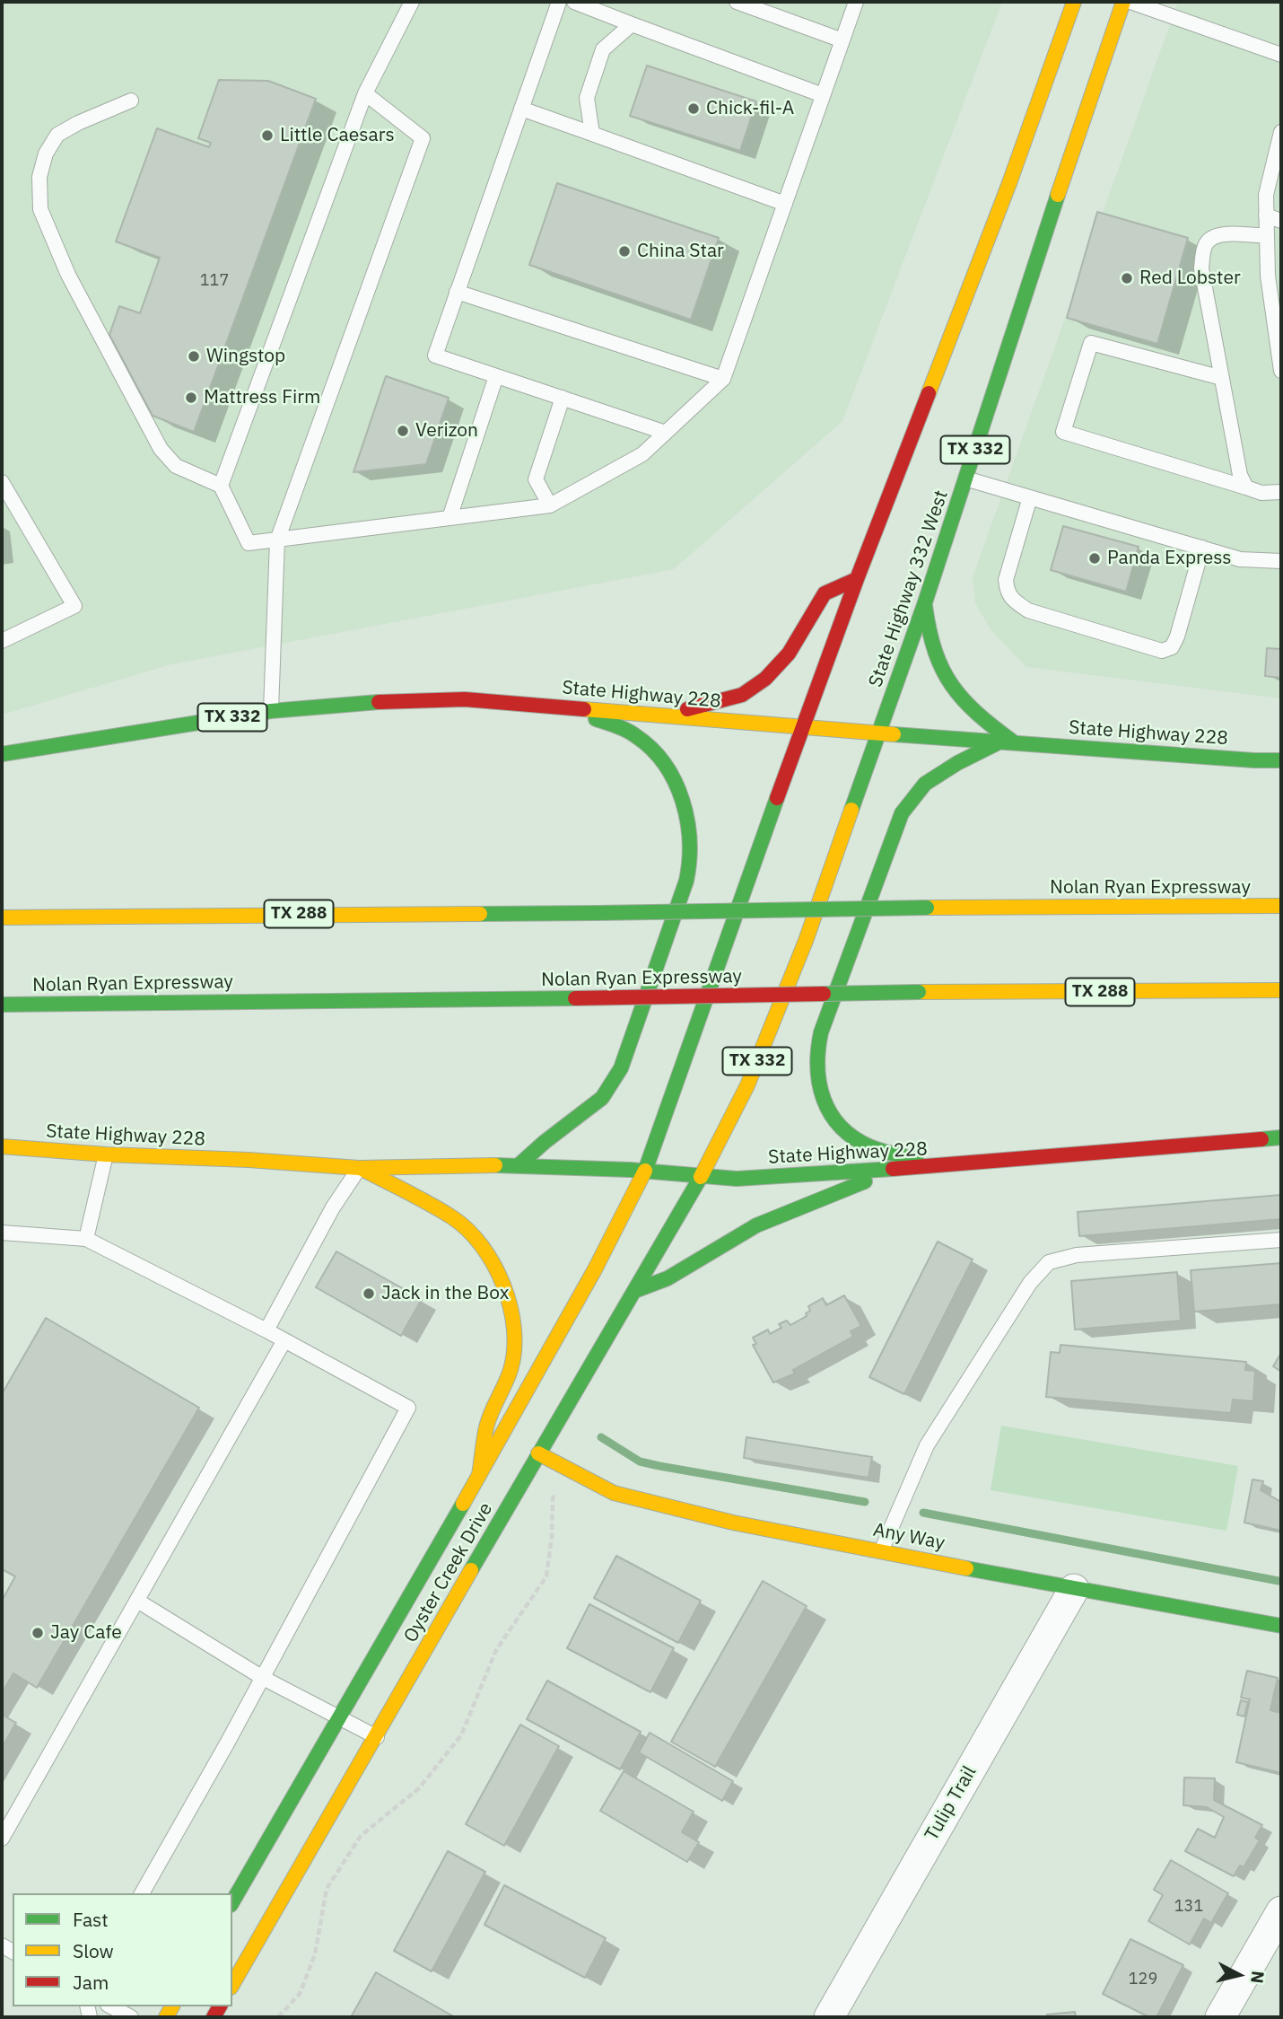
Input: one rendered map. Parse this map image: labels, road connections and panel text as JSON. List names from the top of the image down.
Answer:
{
  "streets": {
    "main road": [
      "TX 332",
      "State Highway 332 West",
      "State Highway 228",
      "Nolan Ryan Expressway",
      "TX 288",
      "Any Way",
      "Oyster Creek Drive"
    ],
    "street": ["Tulip Trail"]
  },
  "crossings": [
    ["TX 332", "State Highway 228"],
    ["TX 332", "Oyster Creek Drive"],
    ["State Highway 332 West", "State Highway 228"],
    ["State Highway 332 West", "Oyster Creek Drive"],
    ["State Highway 228", "Oyster Creek Drive"],
    ["Any Way", "Oyster Creek Drive"],
    ["Any Way", "Tulip Trail"]
  ],
  "places": [
    "Chick-fil-A",
    "Little Caesars",
    "China Star",
    "Red Lobster",
    "Wingstop",
    "Mattress Firm",
    "Verizon",
    "Panda Express",
    "Jack in the Box",
    "Jay Cafe"
  ],
  "house_numbers": ["117", "131", "129"],
  "legend": ["Fast", "Slow", "Jam"],
  "north": "right"
}
